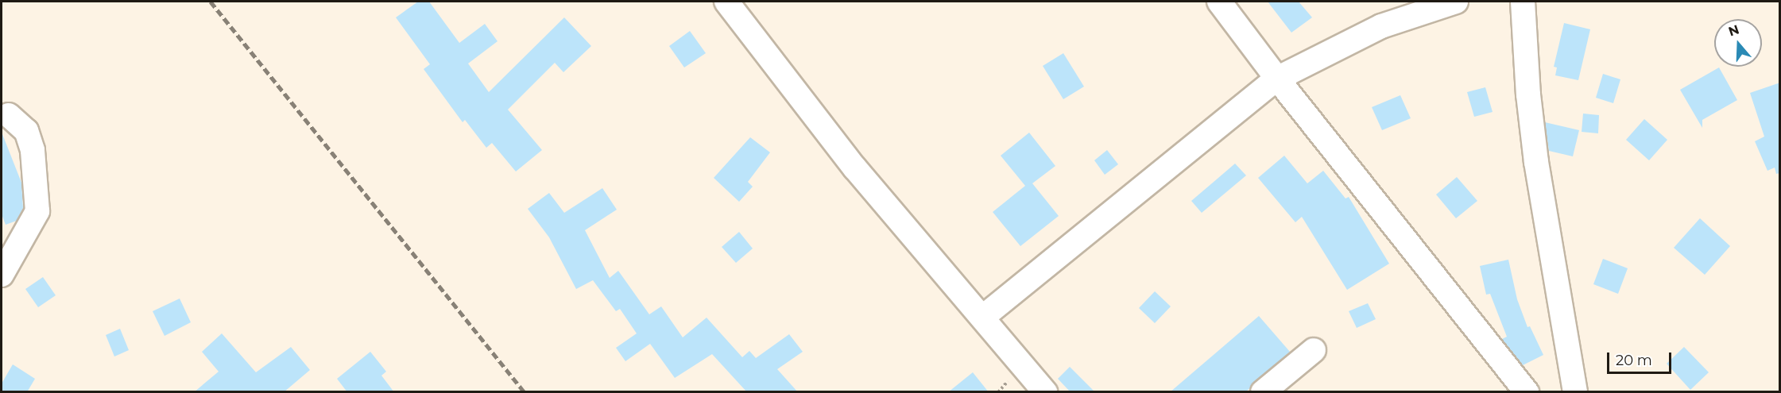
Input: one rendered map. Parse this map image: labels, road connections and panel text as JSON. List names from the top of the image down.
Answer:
{
  "scale_bar": "20 m",
  "north": "top"
}
